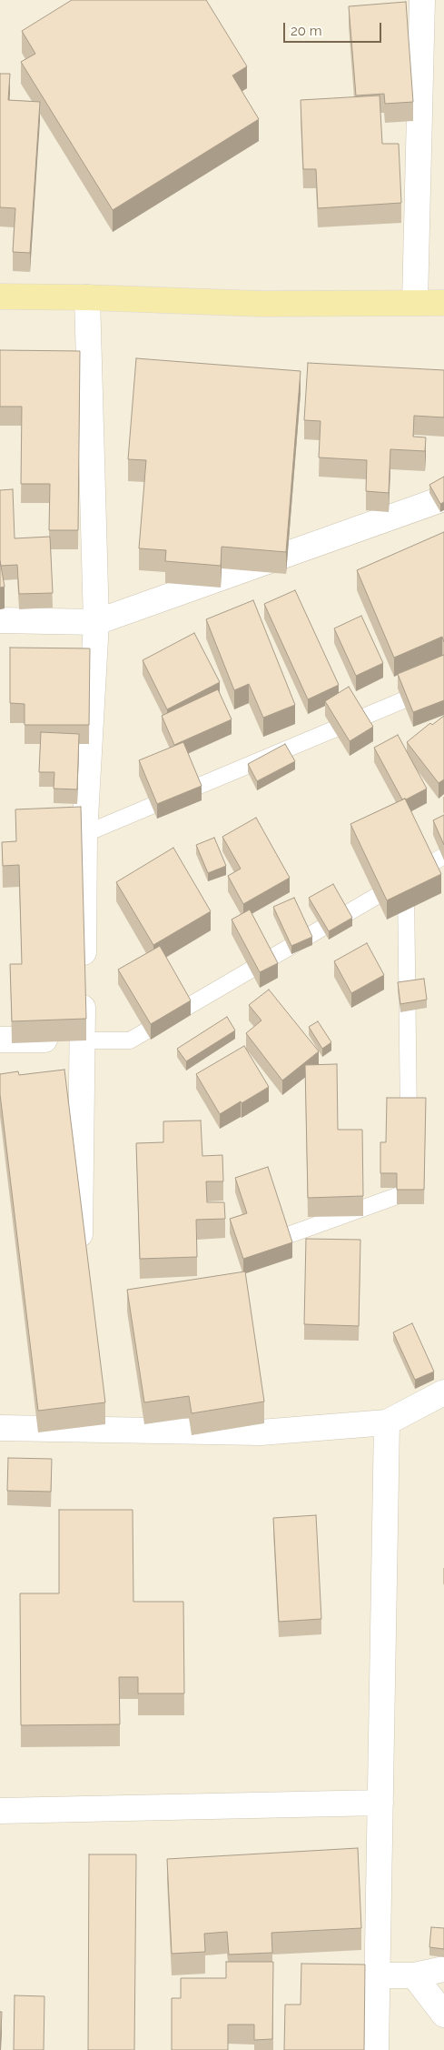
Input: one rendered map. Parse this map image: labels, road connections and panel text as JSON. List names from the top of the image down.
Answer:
{
  "scale_bar": "20 m"
}
